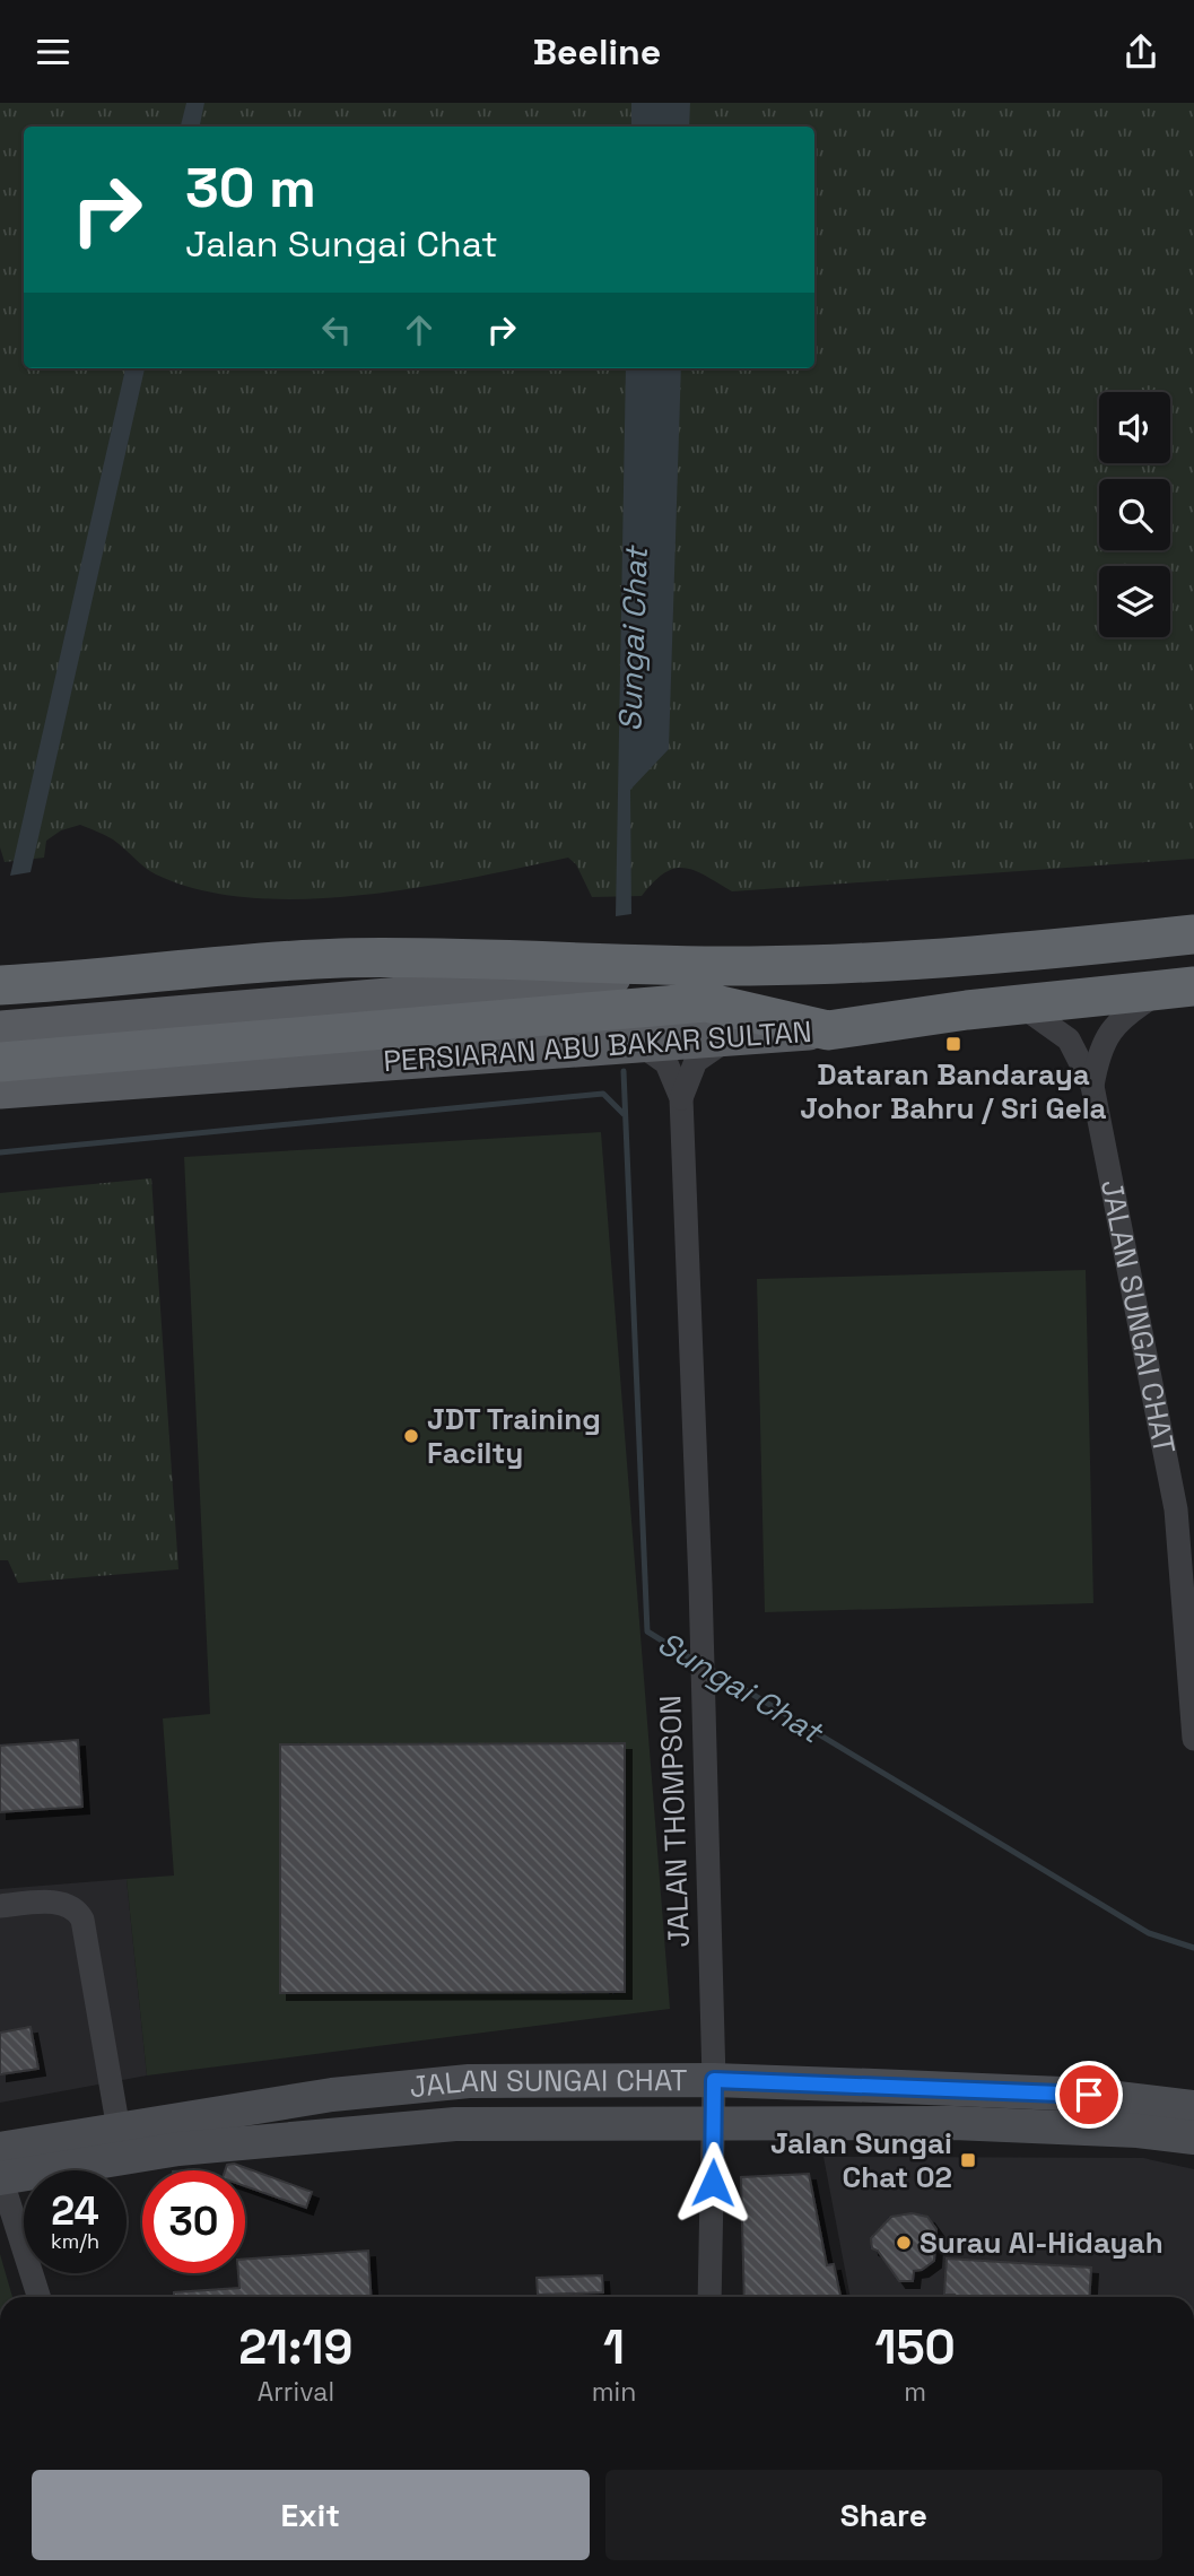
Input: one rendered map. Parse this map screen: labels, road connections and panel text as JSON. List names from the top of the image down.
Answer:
{
  "streets": {
    "highway": ["PERSIARAN ABU BAKAR SULTAN"],
    "main road": ["JALAN SUNGAI CHAT"],
    "street": ["JALAN THOMPSON"]
  },
  "crossings": [
    ["PERSIARAN ABU BAKAR SULTAN", "JALAN SUNGAI CHAT"],
    ["PERSIARAN ABU BAKAR SULTAN", "JALAN THOMPSON"],
    ["JALAN SUNGAI CHAT", "JALAN THOMPSON"]
  ],
  "water": ["Sungai Chat"],
  "places": {
    "transit": ["Dataran Bandaraya Johor Bahru / Sri Gela", "Jalan Sungai Chat 02"],
    "other": ["JDT Training Facilty", "Surau Al-Hidayah"]
  },
  "page": {
    "header": "Beeline",
    "turn": ["30 m", "Jalan Sungai Chat"],
    "speed": "24 km/h",
    "limit": "30",
    "eta": [
      "21:19",
      "Arrival",
      "1",
      "min",
      "150",
      "m"
    ],
    "buttons": ["Exit", "Share"]
  }
}
